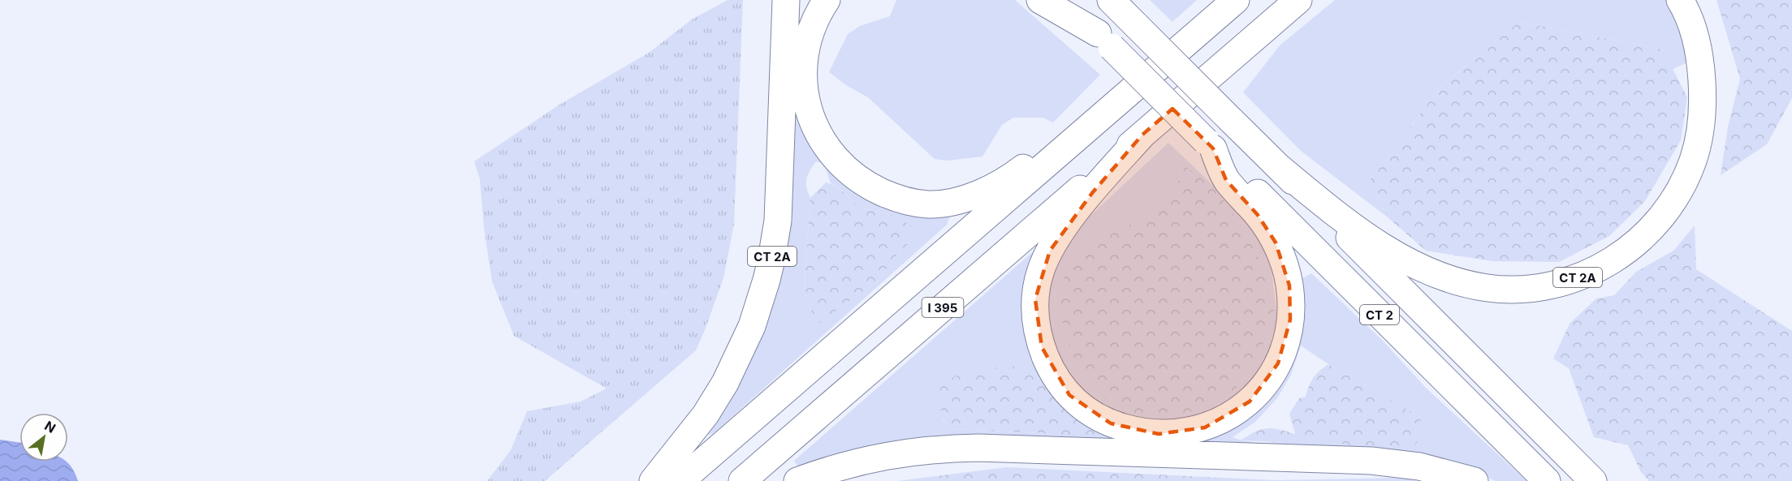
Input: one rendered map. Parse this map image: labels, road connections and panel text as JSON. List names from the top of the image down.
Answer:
{
  "streets": {
    "highway": ["CT 2A", "I 395", "CT 2"]
  },
  "crossings": [
    ["CT 2A", "CT 2"]
  ],
  "north": "top right"
}
